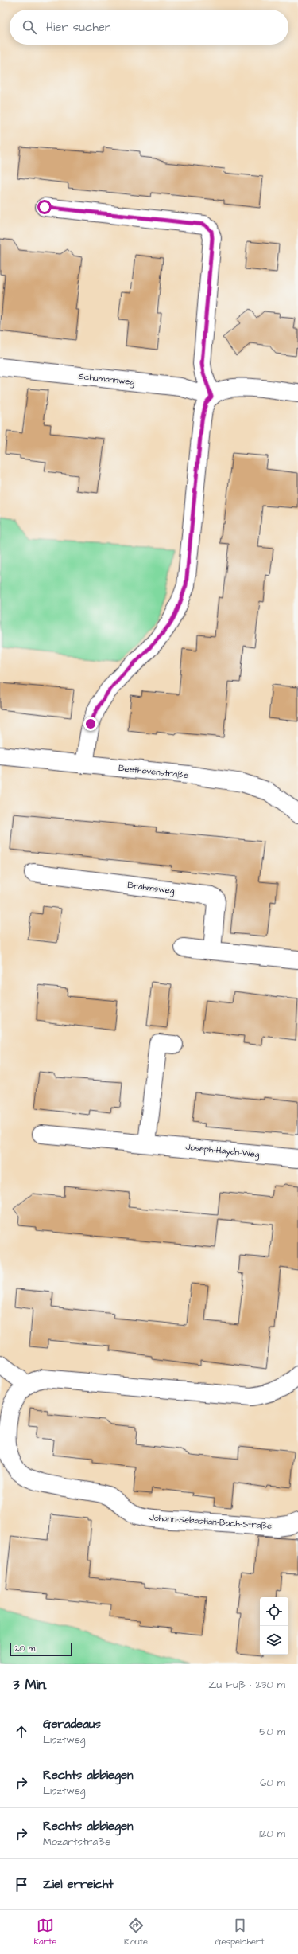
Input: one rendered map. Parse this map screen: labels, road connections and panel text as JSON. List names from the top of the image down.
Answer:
{
  "streets": {
    "street": [
      "Schumannweg",
      "Beethovenstraße",
      "Brahmsweg",
      "Joseph-Haydn-Weg",
      "Johann-Sebastian-Bach-Straße"
    ]
  },
  "scale_bar": "20 m",
  "page": {
    "search": "Hier suchen",
    "scale": "20 m",
    "heading": ["3 Min.", "Zu Fuß · 230 m"],
    "list": [
      ["Geradeaus", "Lisztweg", "50 m"],
      ["Rechts abbiegen", "Lisztweg", "60 m"],
      ["Rechts abbiegen", "Mozartstraße", "120 m"],
      "Ziel erreicht"
    ],
    "nav": ["Karte", "Route", "Gespeichert"]
  }
}
